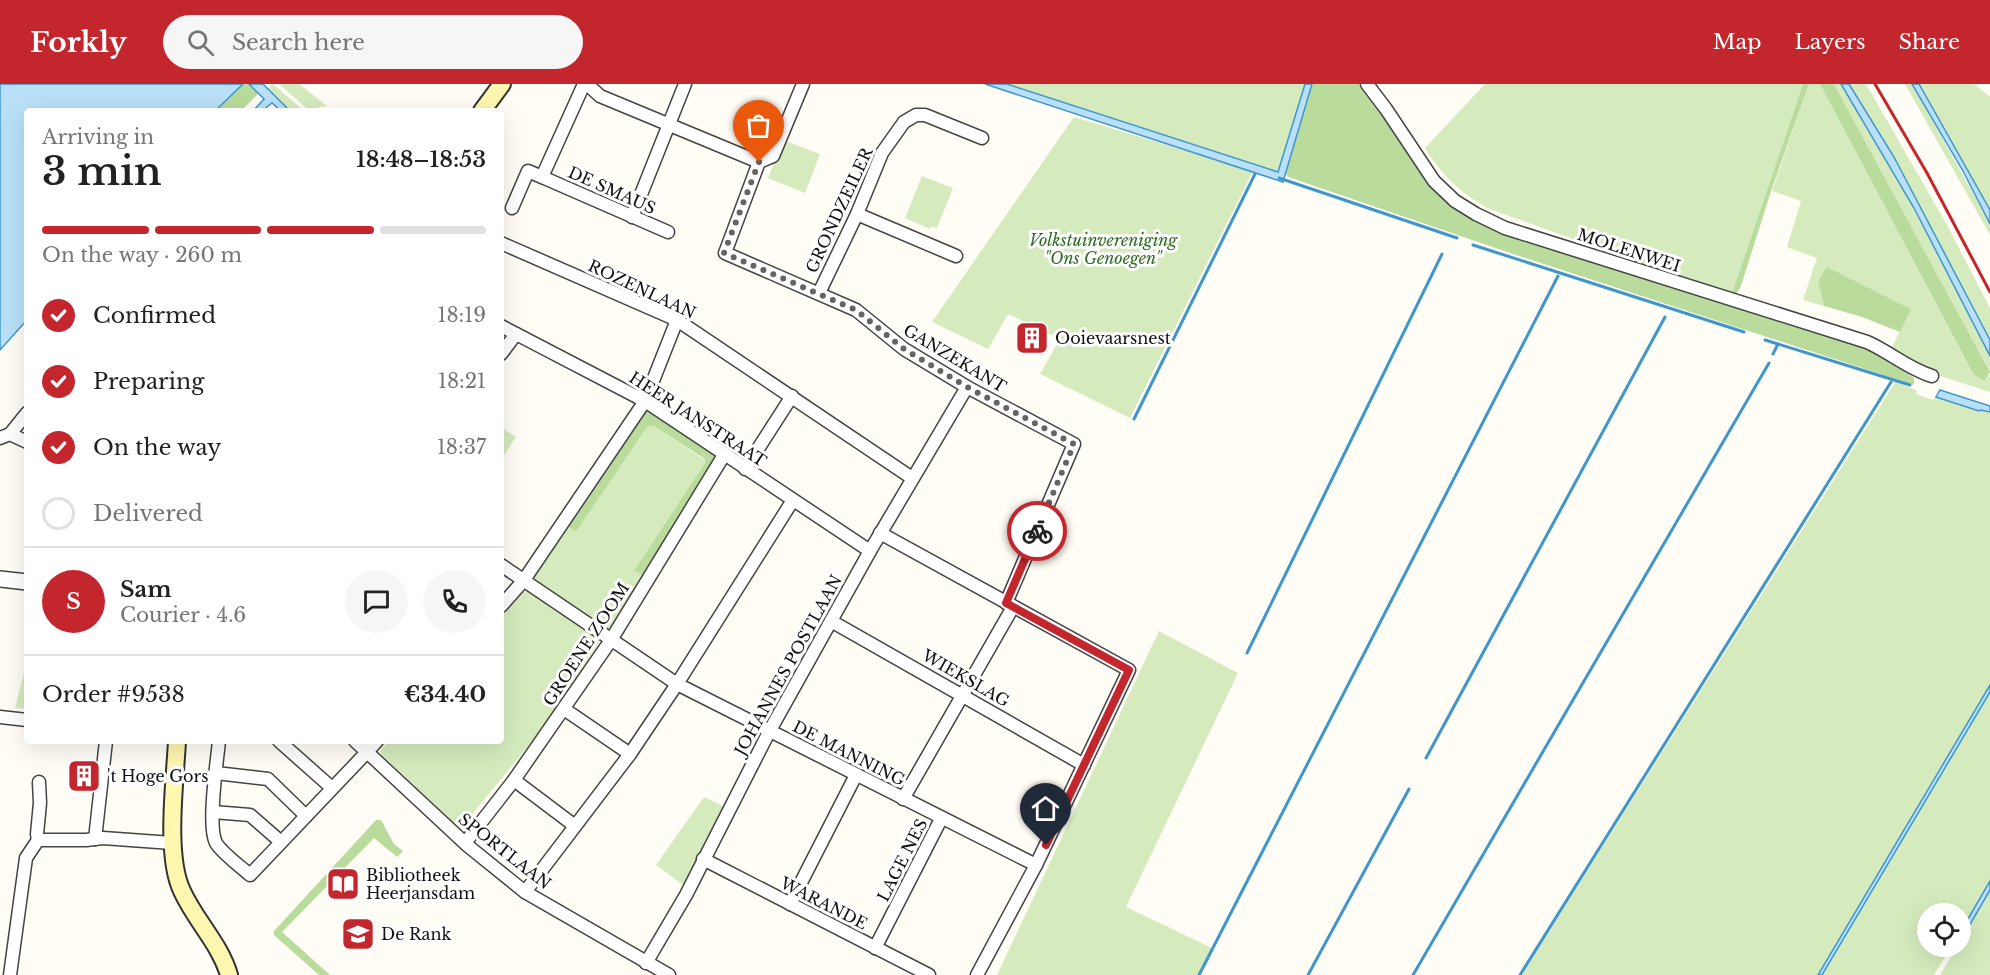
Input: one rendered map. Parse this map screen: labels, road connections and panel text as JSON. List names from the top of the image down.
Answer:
{
  "streets": {
    "street": [
      "DE SMAUS",
      "GRONDZEILER",
      "MOLENWEI",
      "ROZENLAAN",
      "GANZEKANT",
      "HEER JANSTRAAT",
      "GROENE ZOOM",
      "JOHANNES POSTLAAN",
      "WIEKSLAG",
      "DE MANNING",
      "SPORTLAAN",
      "LAGE NES",
      "WARANDE"
    ]
  },
  "crossings": [
    ["GRONDZEILER", "GANZEKANT"],
    ["ROZENLAAN", "JOHANNES POSTLAAN"],
    ["GANZEKANT", "JOHANNES POSTLAAN"],
    ["HEER JANSTRAAT", "GROENE ZOOM"],
    ["HEER JANSTRAAT", "JOHANNES POSTLAAN"],
    ["GROENE ZOOM", "DE MANNING"],
    ["GROENE ZOOM", "SPORTLAAN"],
    ["JOHANNES POSTLAAN", "WIEKSLAG"],
    ["JOHANNES POSTLAAN", "DE MANNING"],
    ["JOHANNES POSTLAAN", "SPORTLAAN"],
    ["JOHANNES POSTLAAN", "WARANDE"],
    ["DE MANNING", "LAGE NES"],
    ["LAGE NES", "WARANDE"]
  ],
  "parks": ["Volkstuinvereniging \"Ons Genoegen\""],
  "places": {
    "building": ["Ooievaarsnest", "'t Hoge Gors"],
    "library": ["Bibliotheek Heerjansdam"],
    "school or university": ["De Rank"]
  },
  "page": {
    "header": "Forkly",
    "search": "Search here",
    "nav": ["Map", "Layers", "Share"],
    "heading": ["3 min", "Arriving in", "18:48–18:53"],
    "panel": [
      "Sam",
      "Courier · 4.6",
      "Order #9538",
      "€34.40"
    ],
    "bar": "On the way · 260 m",
    "list": [
      ["Confirmed", "18:19"],
      ["Preparing", "18:21"],
      ["On the way", "18:37"],
      "Delivered"
    ],
    "round": "S"
  }
}
